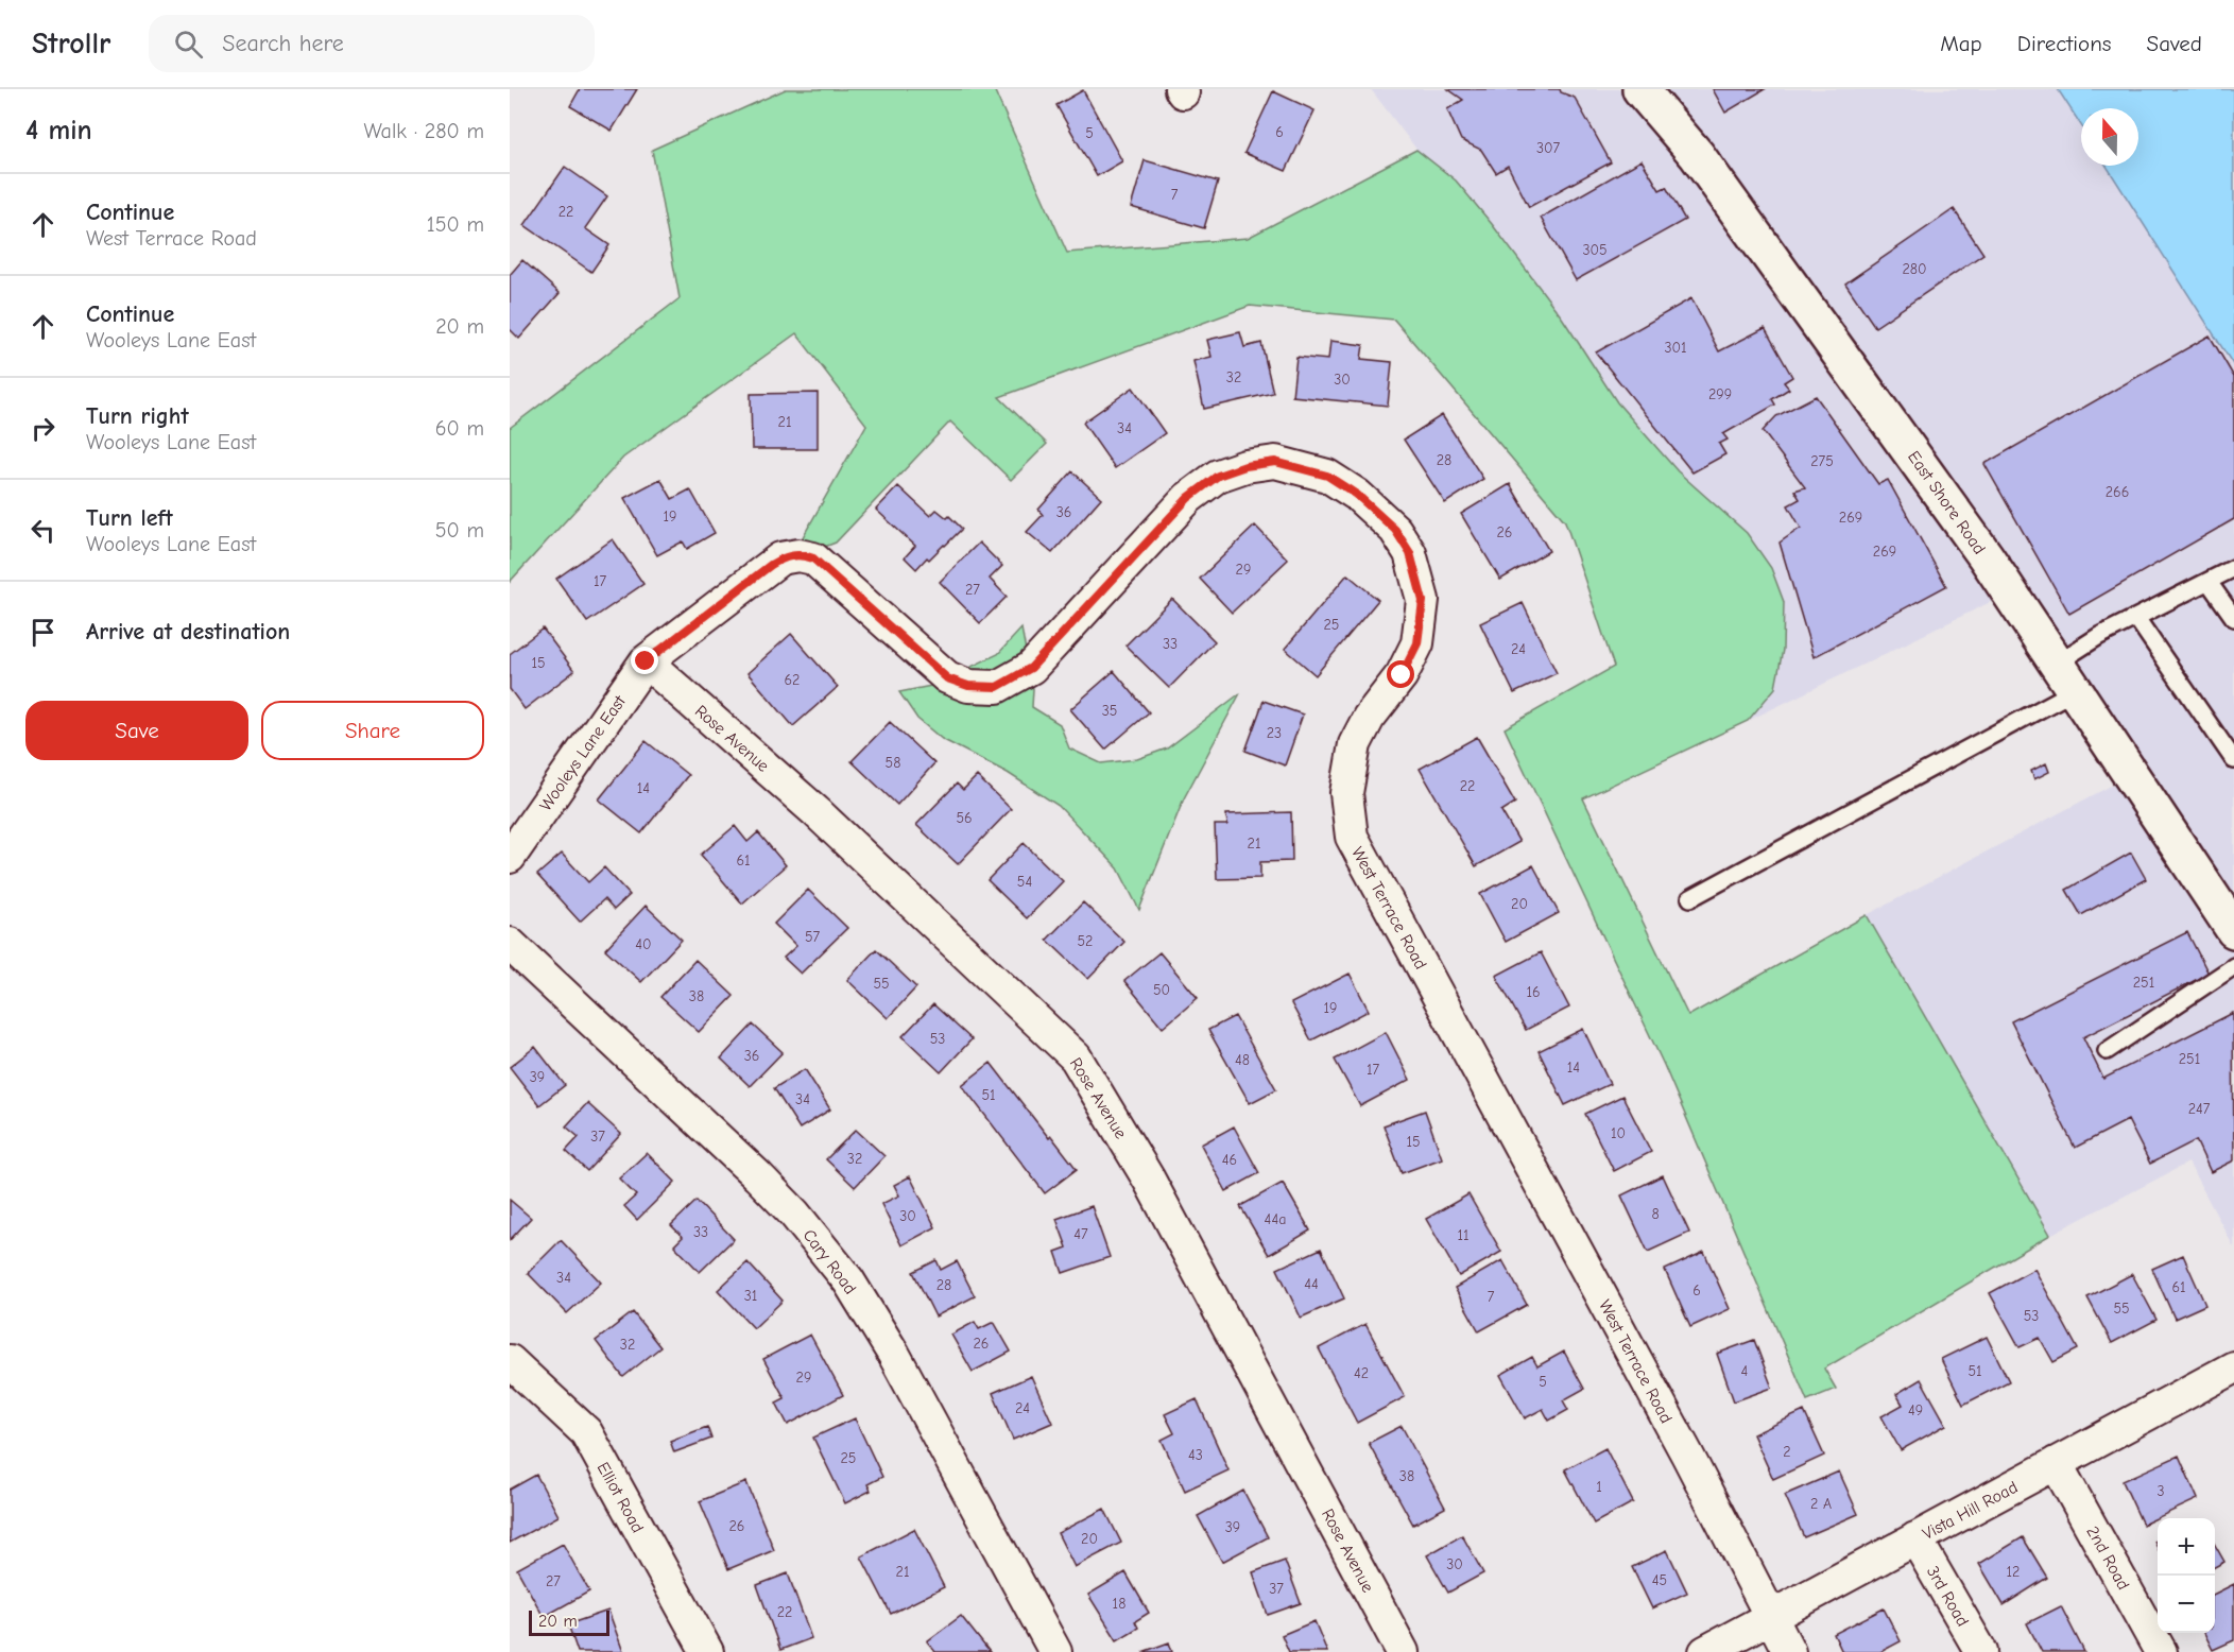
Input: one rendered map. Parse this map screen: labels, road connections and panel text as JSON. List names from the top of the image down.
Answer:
{
  "streets": {
    "main road": ["East Shore Road"],
    "street": [
      "Rose Avenue",
      "Wooleys Lane East",
      "West Terrace Road",
      "Cary Road",
      "Elliot Road",
      "Vista Hill Road",
      "2nd Road",
      "3rd Road"
    ]
  },
  "crossings": [
    ["Rose Avenue", "Wooleys Lane East"],
    ["Wooleys Lane East", "West Terrace Road"],
    ["West Terrace Road", "Vista Hill Road"],
    ["Vista Hill Road", "2nd Road"],
    ["Vista Hill Road", "3rd Road"]
  ],
  "house_numbers": [
    "6",
    "5",
    "307",
    "7",
    "22",
    "305",
    "280",
    "301",
    "32",
    "30",
    "299",
    "21",
    "34",
    "28",
    "275",
    "266",
    "36",
    "19",
    "269",
    "26",
    "269",
    "29",
    "17",
    "27",
    "25",
    "33",
    "24",
    "15",
    "62",
    "35",
    "23",
    "58",
    "22",
    "14",
    "56",
    "21",
    "61",
    "54",
    "20",
    "57",
    "52",
    "40",
    "251",
    "55",
    "50",
    "16",
    "38",
    "19",
    "53",
    "36",
    "251",
    "48",
    "14",
    "17",
    "39",
    "51",
    "34",
    "247",
    "10",
    "37",
    "15",
    "32",
    "46",
    "8",
    "30",
    "44a",
    "33",
    "47",
    "11",
    "34",
    "44",
    "28",
    "61",
    "6",
    "31",
    "7",
    "55",
    "53",
    "26",
    "32",
    "4",
    "51",
    "42",
    "29",
    "5",
    "24",
    "49",
    "2",
    "43",
    "25",
    "38",
    "1",
    "3",
    "2 A",
    "26",
    "39",
    "20",
    "30",
    "21",
    "12",
    "45",
    "27",
    "37",
    "18",
    "22"
  ],
  "scale_bar": "20 m",
  "north": "top",
  "page": {
    "header": "Strollr",
    "search": "Search here",
    "nav": ["Map", "Directions", "Saved"],
    "heading": ["4 min", "Walk · 280 m"],
    "list": [
      ["Continue", "West Terrace Road", "150 m"],
      ["Continue", "Wooleys Lane East", "20 m"],
      ["Turn right", "Wooleys Lane East", "60 m"],
      ["Turn left", "Wooleys Lane East", "50 m"],
      "Arrive at destination"
    ],
    "buttons": ["Save", "Share"],
    "map_buttons": ["+", "−"],
    "scale": "20 m"
  }
}
